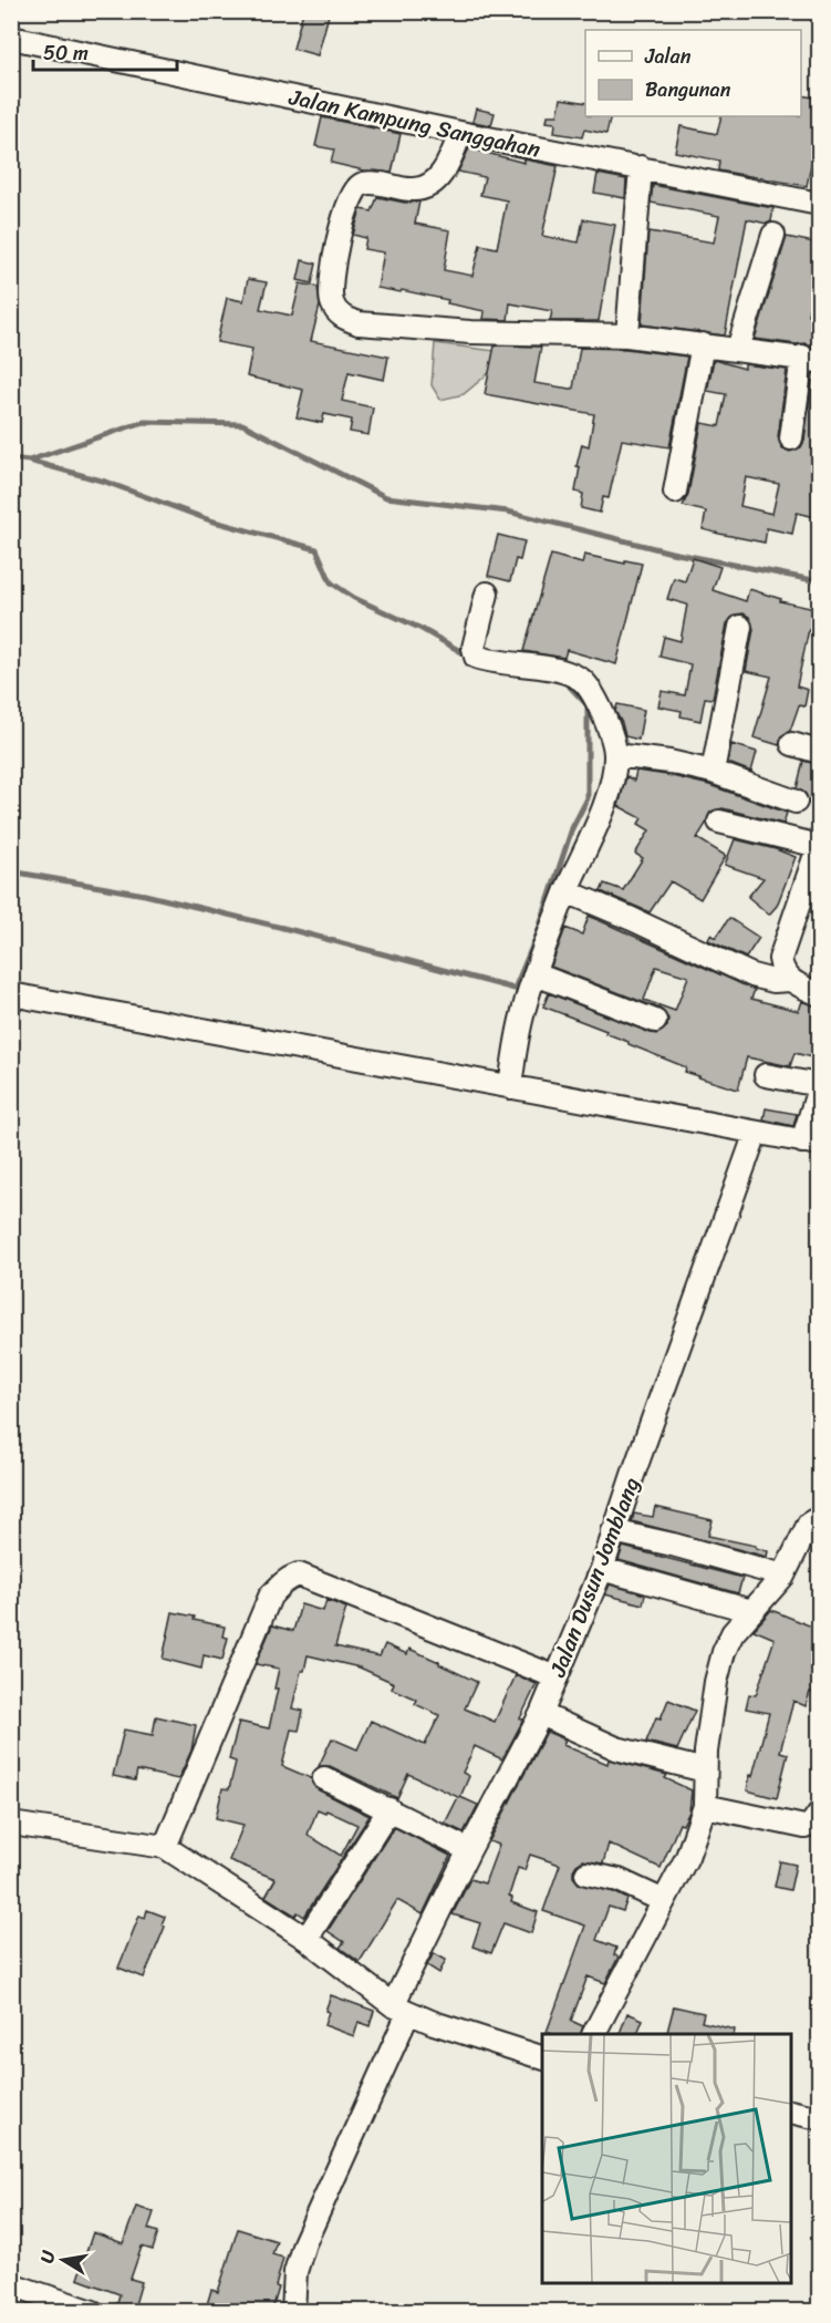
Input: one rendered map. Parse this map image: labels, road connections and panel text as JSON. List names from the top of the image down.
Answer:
{
  "streets": {
    "street": ["Jalan Kampung Sanggahan", "Jalan Dusun Jomblang"]
  },
  "legend": ["Jalan", "Bangunan"],
  "scale_bar": "50 m",
  "north": "left"
}
